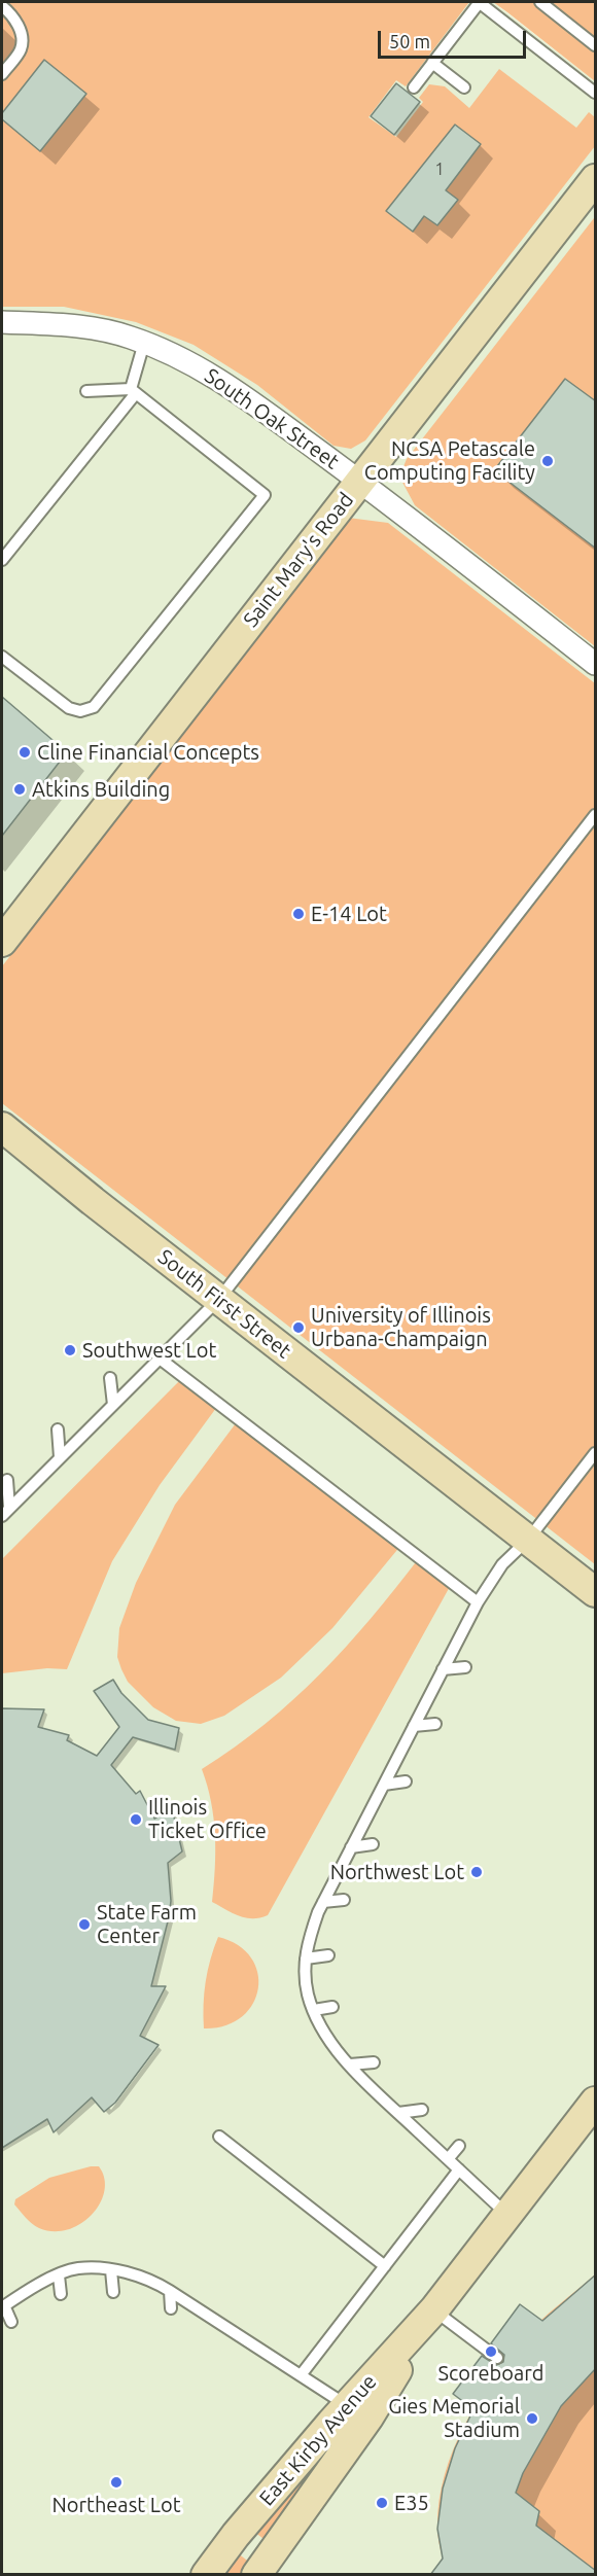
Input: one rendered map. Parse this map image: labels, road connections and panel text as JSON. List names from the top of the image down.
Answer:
{
  "streets": {
    "main road": ["Saint Mary's Road", "South First Street", "East Kirby Avenue"],
    "street": ["South Oak Street"]
  },
  "crossings": [
    ["South Oak Street", "Saint Mary's Road"]
  ],
  "places": [
    "NCSA Petascale Computing Facility",
    "Cline Financial Concepts",
    "Atkins Building",
    "E-14 Lot",
    "University of Illinois Urbana-Champaign",
    "Southwest Lot",
    "Illinois Ticket Office",
    "Northwest Lot",
    "State Farm Center",
    "Scoreboard",
    "Gies Memorial Stadium",
    "Northeast Lot",
    "E35"
  ],
  "house_numbers": ["1"],
  "scale_bar": "50 m"
}
